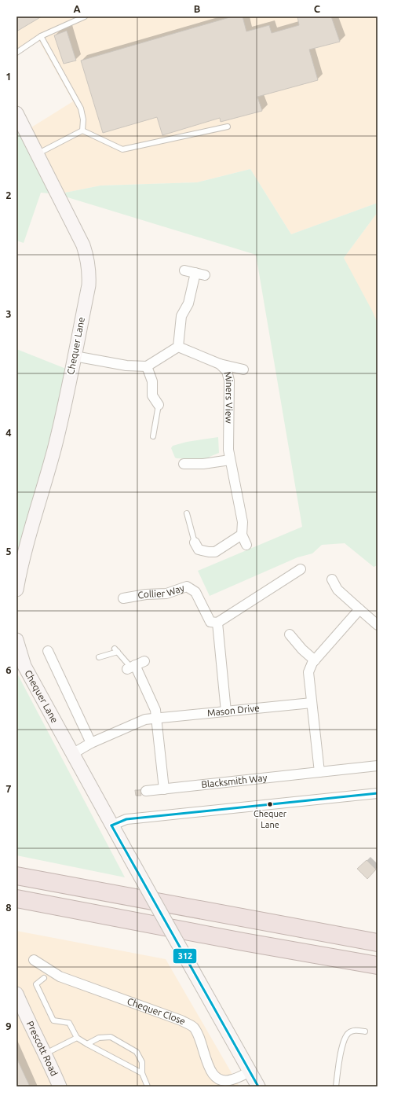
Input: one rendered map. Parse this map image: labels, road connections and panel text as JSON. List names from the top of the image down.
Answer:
{
  "streets": {
    "street": [
      "Chequer Lane",
      "Miners View",
      "Collier Way",
      "Mason Drive",
      "Blacksmith Way",
      "Chequer Close",
      "Prescott Road"
    ]
  },
  "crossings": [
    ["Chequer Lane", "Mason Drive"],
    ["Chequer Lane", "Chequer Close"]
  ],
  "places": ["Chequer Lane"],
  "lines": ["transit line 312"],
  "grid": {
    "columns": ["A", "B", "C"],
    "rows": [
      "1",
      "2",
      "3",
      "4",
      "5",
      "6",
      "7",
      "8",
      "9"
    ]
  }
}
